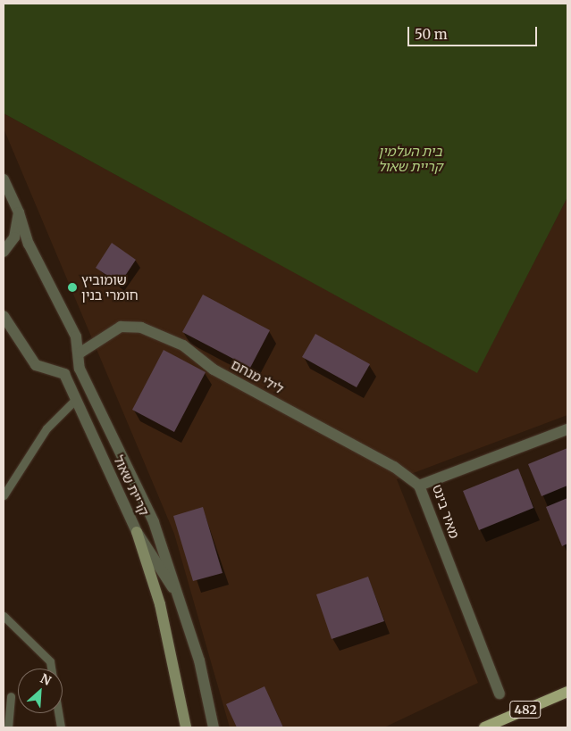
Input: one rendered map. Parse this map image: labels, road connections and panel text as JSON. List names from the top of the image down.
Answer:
{
  "streets": {
    "main road": ["482"],
    "street": ["לילי מנחם", "קריית שאול", "מאיר בינט"]
  },
  "crossings": [
    ["לילי מנחם", "קריית שאול"],
    ["לילי מנחם", "מאיר בינט"]
  ],
  "parks": ["בית העלמין קריית שאול"],
  "places": ["שומוביץ חומרי בנין"],
  "scale_bar": "50 m",
  "north": "top right"
}
